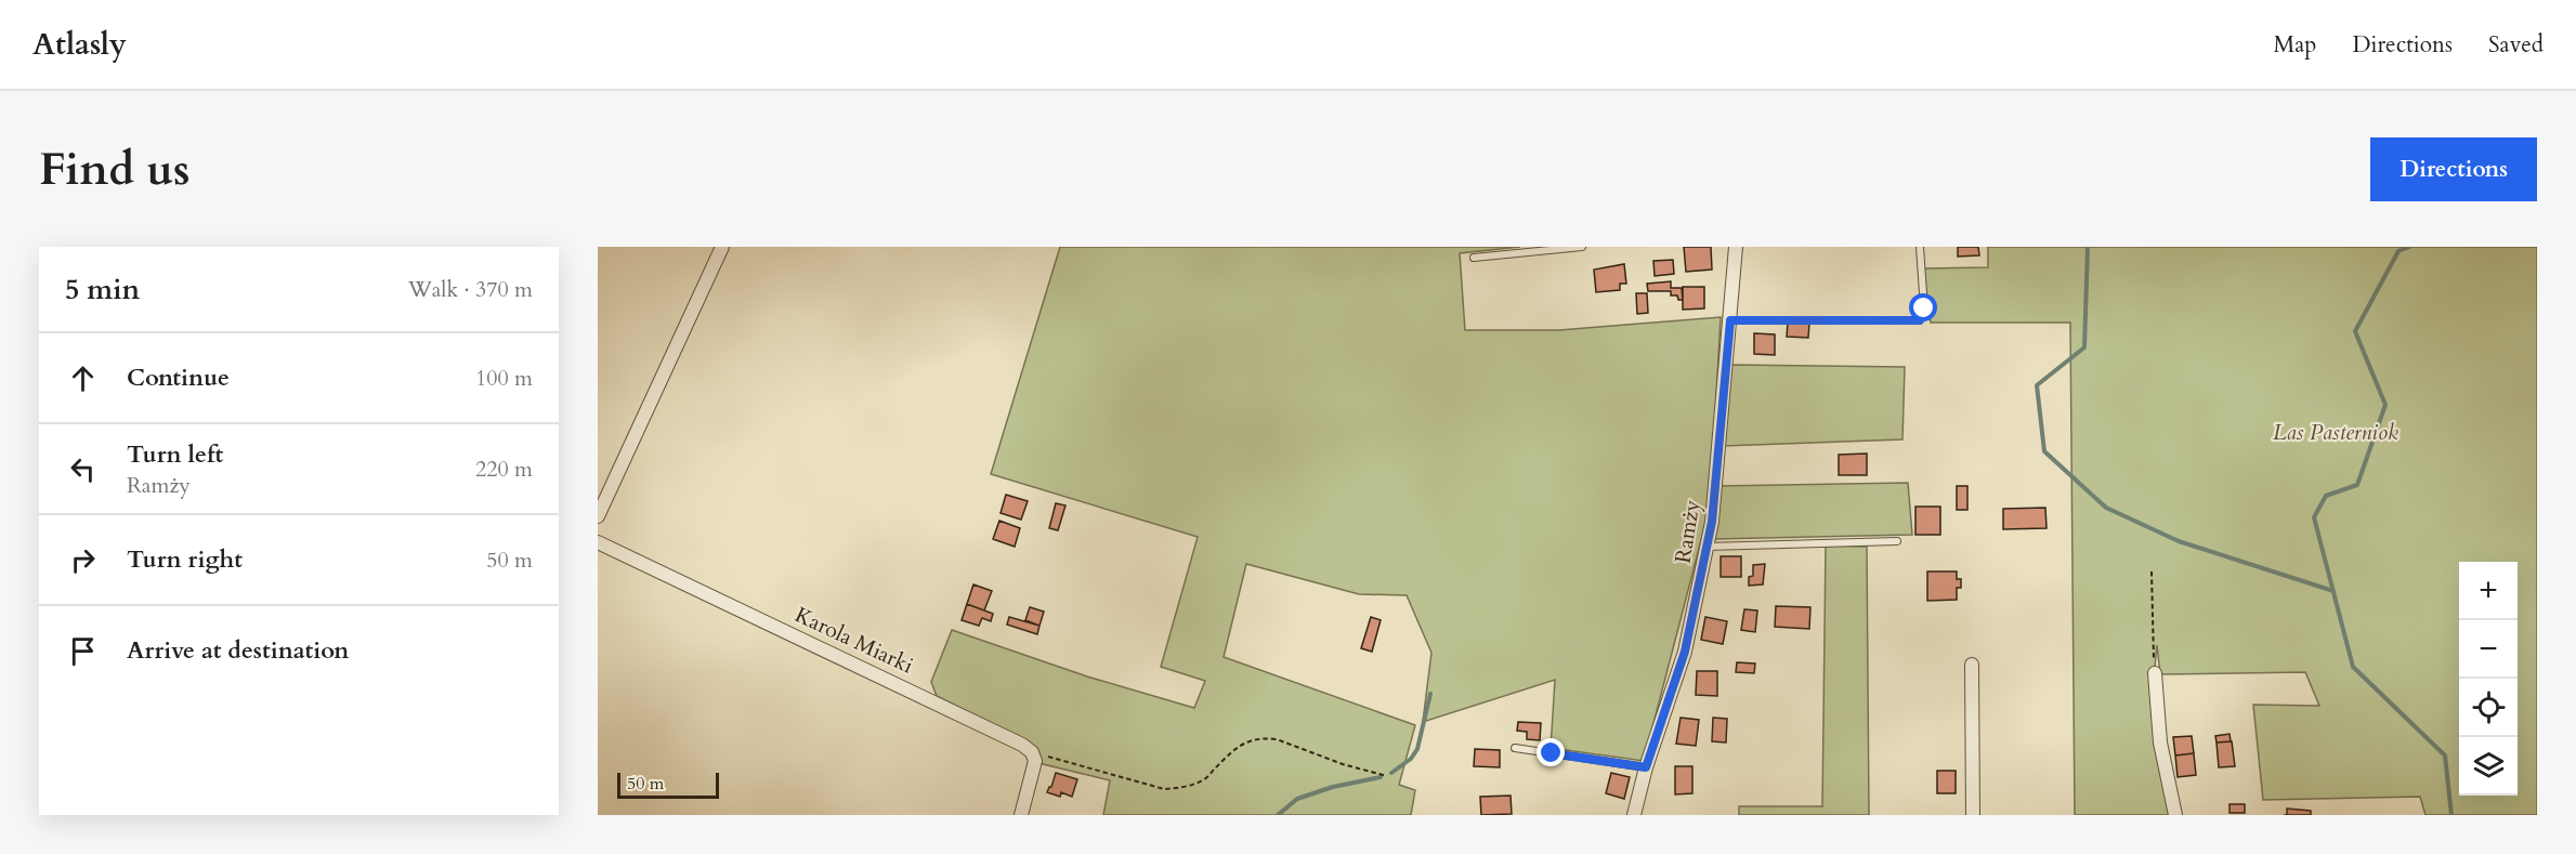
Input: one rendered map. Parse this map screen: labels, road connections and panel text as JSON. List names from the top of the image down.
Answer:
{
  "streets": {
    "street": ["Ramży", "Karola Miarki"]
  },
  "parks": ["Las Pasterniok"],
  "scale_bar": "50 m",
  "page": {
    "header": "Atlasly",
    "nav": ["Map", "Directions", "Saved"],
    "buttons": "Directions",
    "title": "Find us",
    "heading": ["5 min", "Walk · 370 m"],
    "list": [
      ["Continue", "100 m"],
      ["Turn left", "Ramży", "220 m"],
      ["Turn right", "50 m"],
      "Arrive at destination"
    ],
    "map_buttons": ["+", "−"],
    "scale": "50 m"
  }
}
